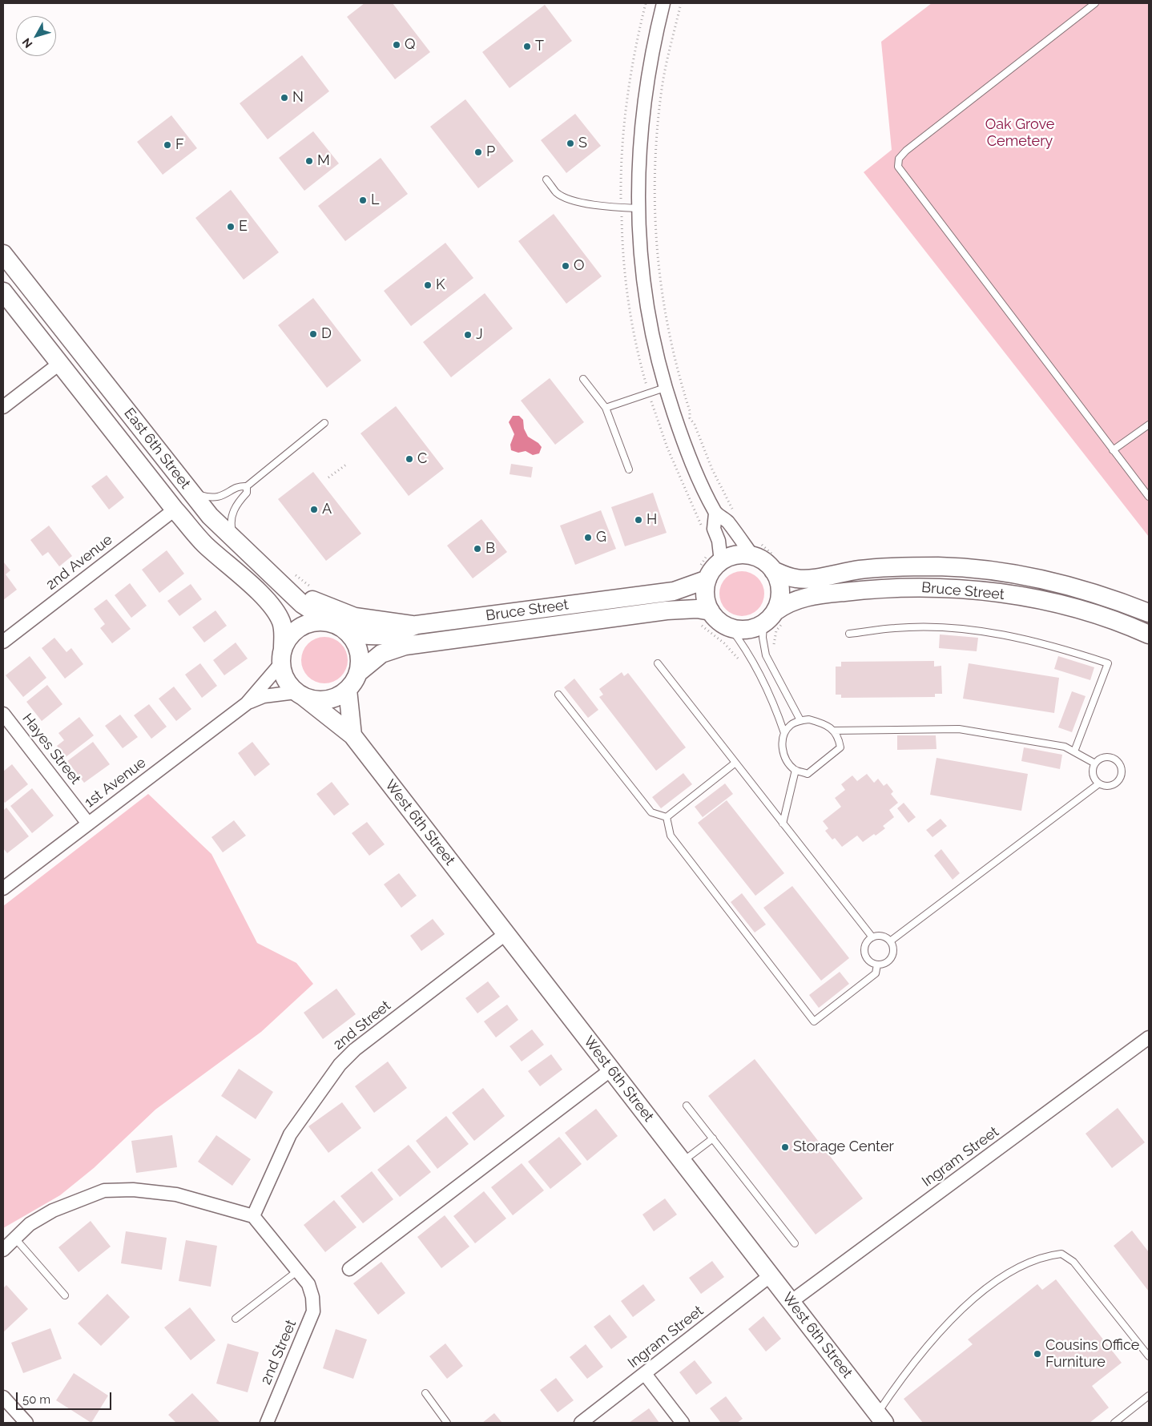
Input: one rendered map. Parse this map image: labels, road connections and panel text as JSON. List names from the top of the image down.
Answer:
{
  "streets": {
    "street": [
      "East 6th Street",
      "2nd Avenue",
      "Bruce Street",
      "Hayes Street",
      "1st Avenue",
      "West 6th Street",
      "2nd Street",
      "Ingram Street"
    ]
  },
  "crossings": [
    ["East 6th Street", "2nd Avenue"],
    ["East 6th Street", "Bruce Street"],
    ["East 6th Street", "1st Avenue"],
    ["East 6th Street", "West 6th Street"],
    ["Bruce Street", "1st Avenue"],
    ["Bruce Street", "West 6th Street"],
    ["Hayes Street", "1st Avenue"],
    ["1st Avenue", "West 6th Street"],
    ["West 6th Street", "2nd Street"],
    ["West 6th Street", "Ingram Street"]
  ],
  "parks": ["Oak Grove Cemetery"],
  "places": [
    "Q",
    "T",
    "N",
    "S",
    "F",
    "P",
    "M",
    "L",
    "E",
    "O",
    "K",
    "D",
    "J",
    "C",
    "A",
    "H",
    "G",
    "B",
    "Storage Center",
    "Cousins Office Furniture"
  ],
  "scale_bar": "50 m",
  "north": "bottom left"
}
